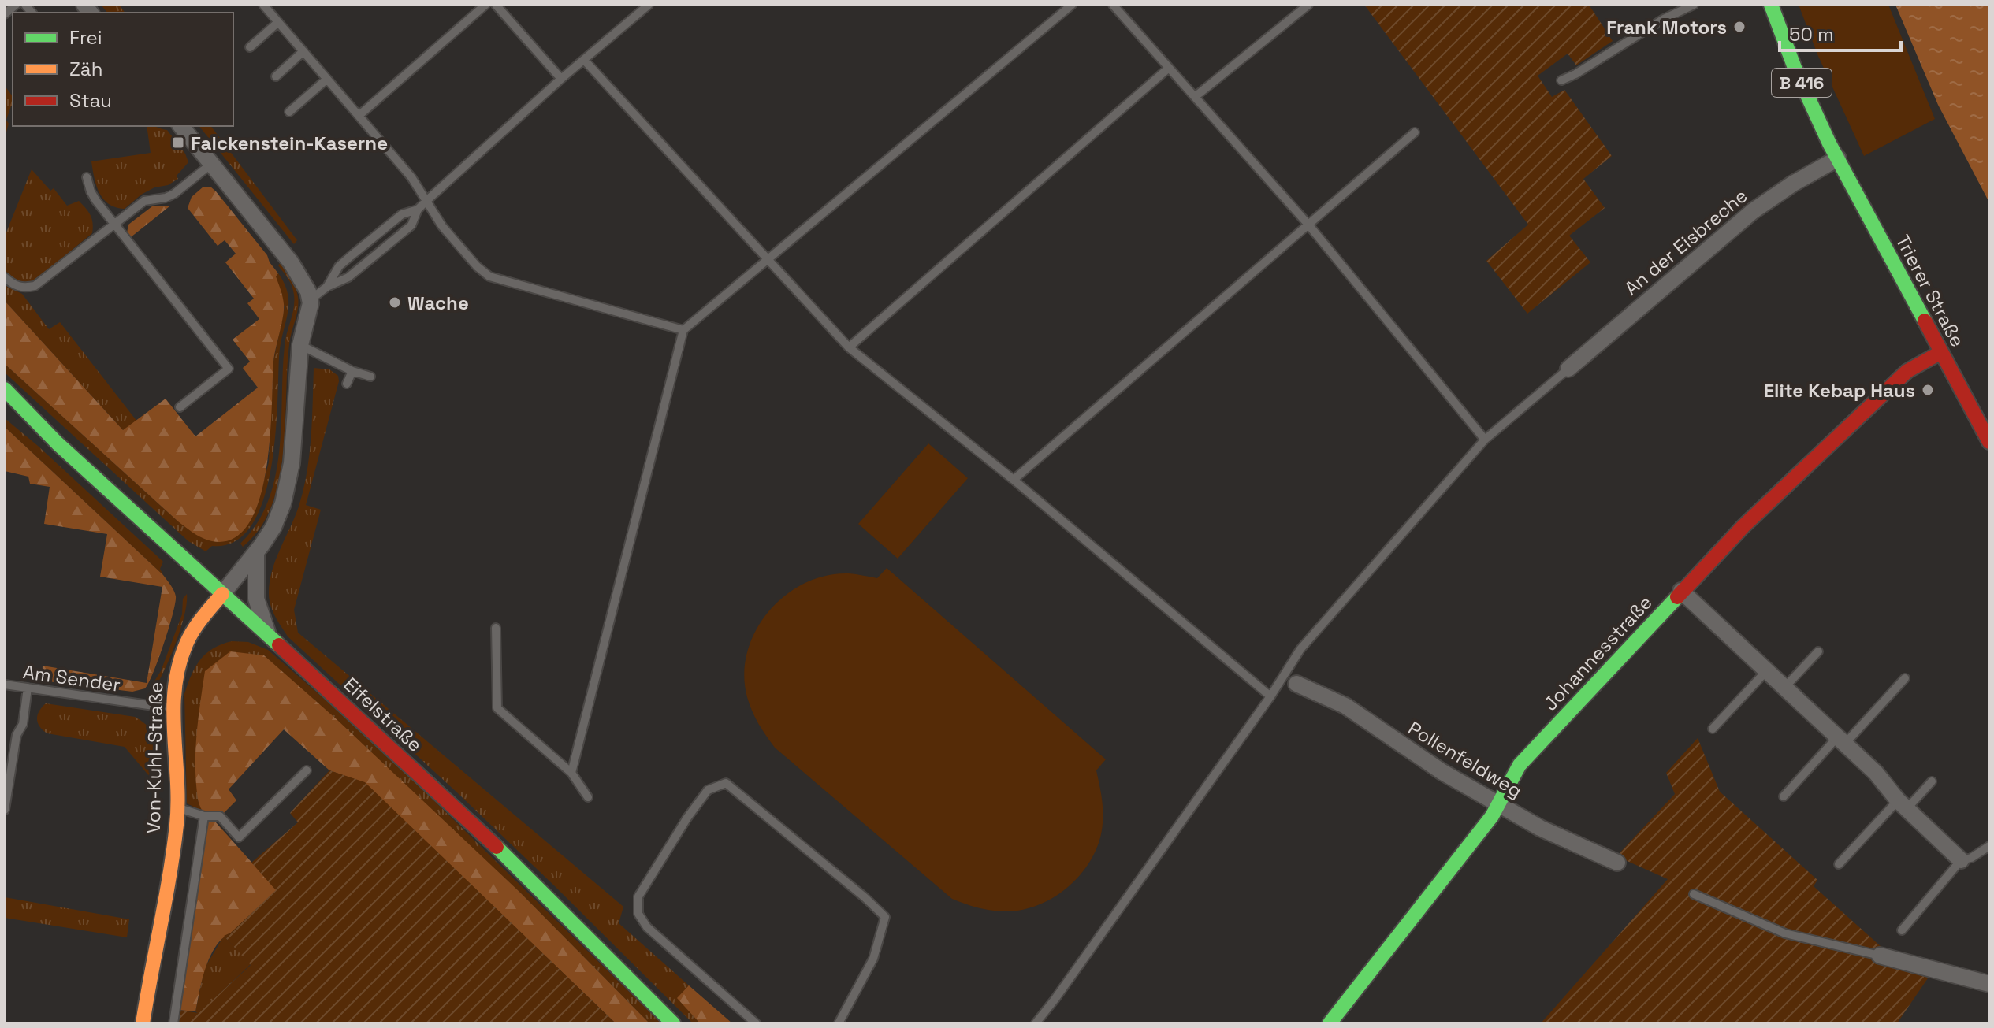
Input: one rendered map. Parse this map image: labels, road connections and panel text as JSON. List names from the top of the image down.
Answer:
{
  "streets": {
    "street": [
      "B 416",
      "An der Eisbreche",
      "Trierer Straße",
      "Johannesstraße",
      "Eifelstraße",
      "Von-Kuhl-Straße",
      "Pollenfeldweg"
    ],
    "lane": ["Am Sender"]
  },
  "crossings": [
    ["B 416", "An der Eisbreche"],
    ["B 416", "Trierer Straße"],
    ["An der Eisbreche", "Trierer Straße"],
    ["Trierer Straße", "Johannesstraße"],
    ["Johannesstraße", "Pollenfeldweg"],
    ["Am Sender", "Von-Kuhl-Straße"],
    ["Eifelstraße", "Von-Kuhl-Straße"]
  ],
  "places": {
    "other": ["Frank Motors", "Wache", "Elite Kebap Haus"],
    "transit": ["Falckenstein-Kaserne"]
  },
  "legend": ["Frei", "Zäh", "Stau"],
  "scale_bar": "50 m"
}
